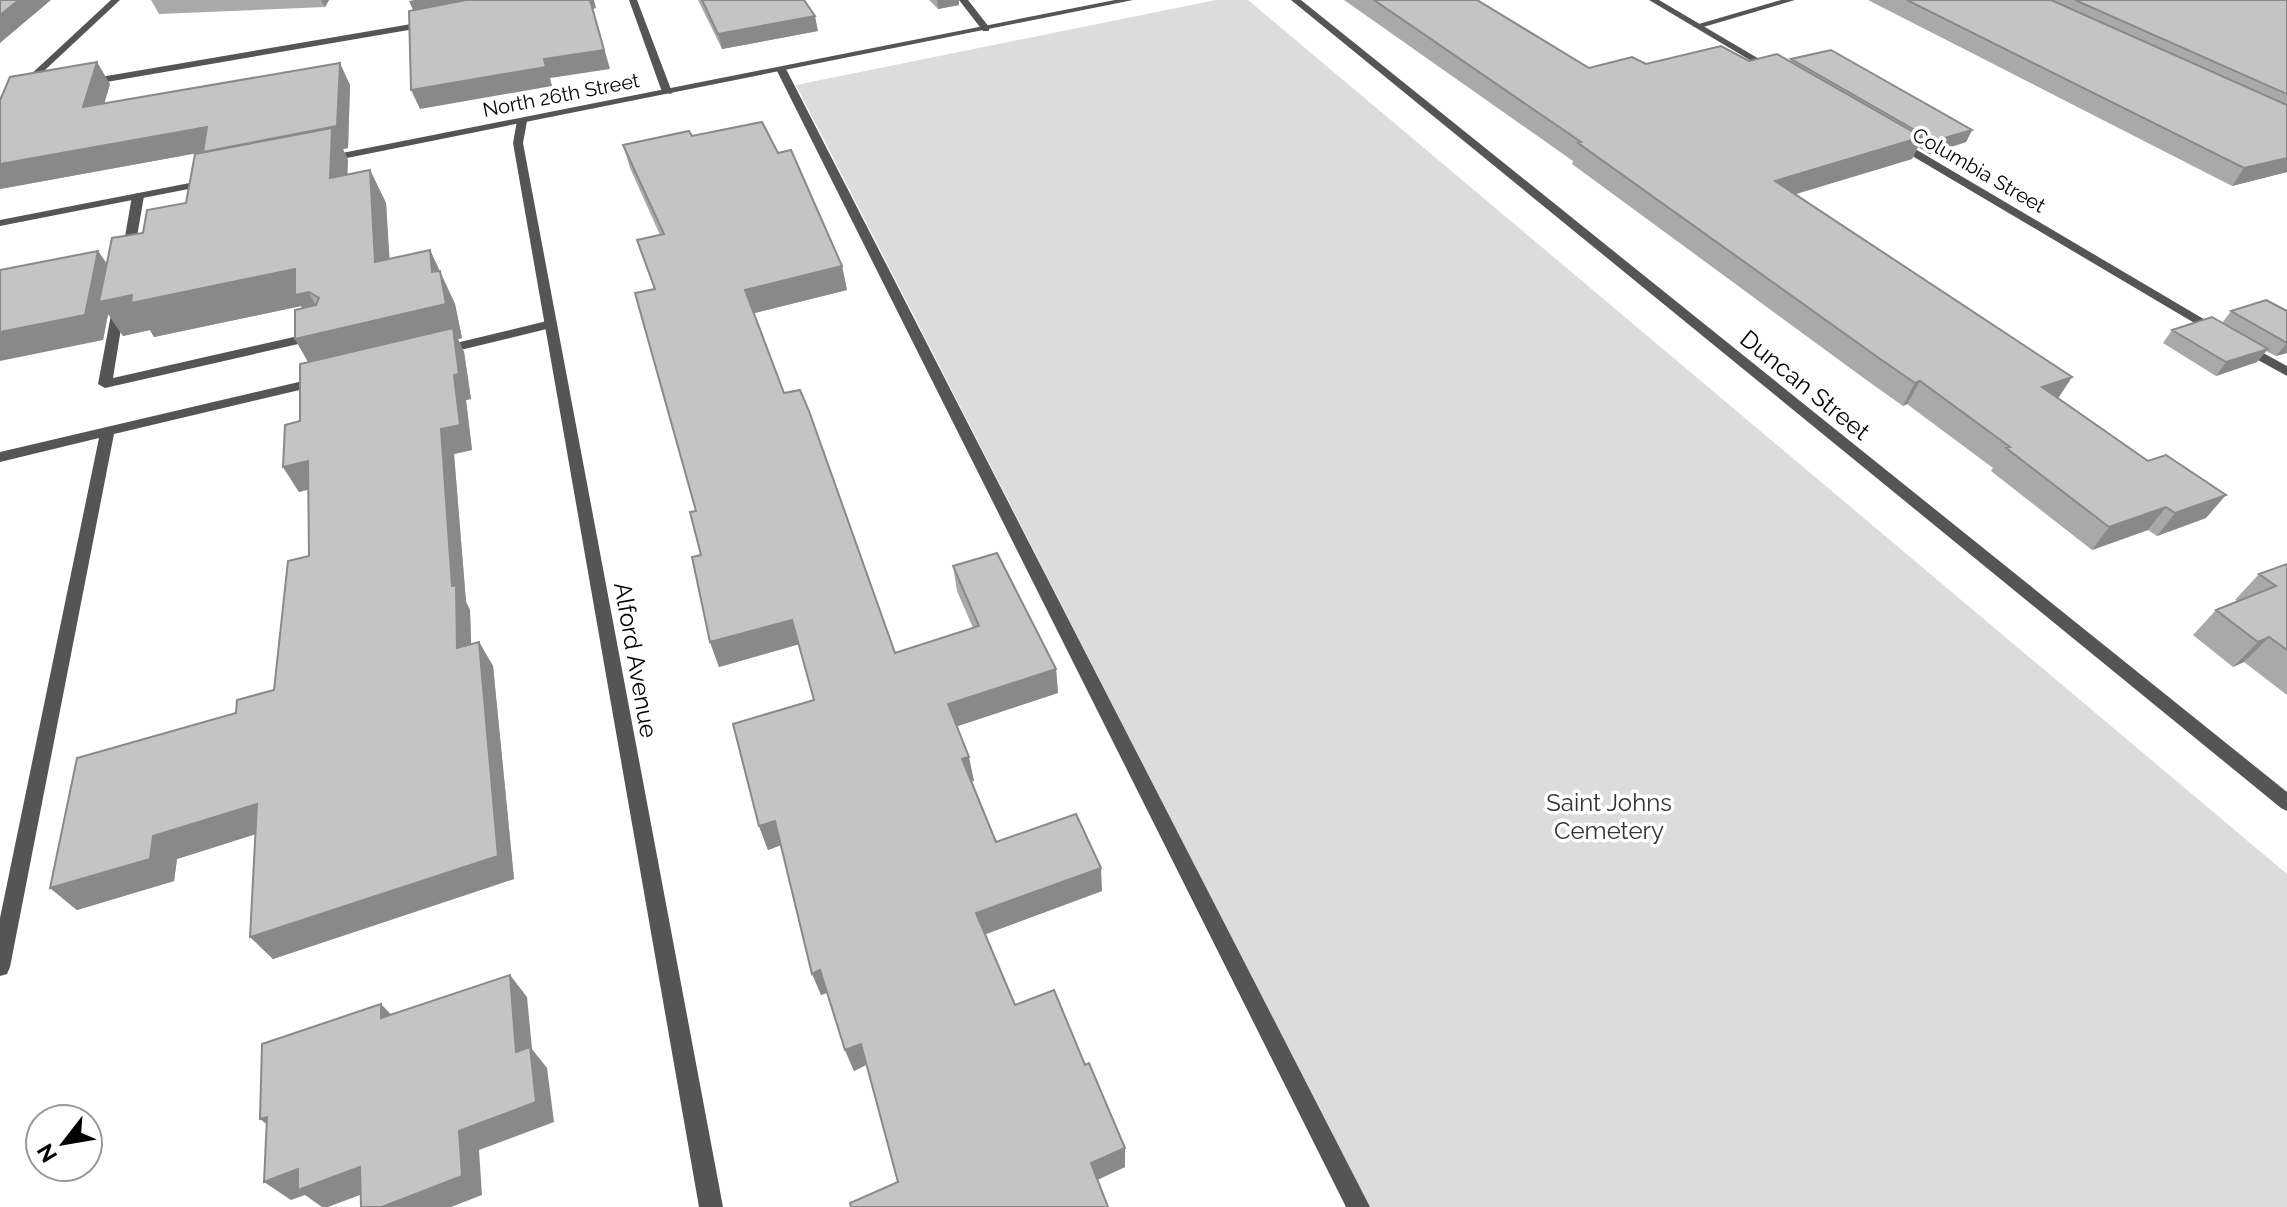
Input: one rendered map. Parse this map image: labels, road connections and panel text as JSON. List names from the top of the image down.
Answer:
{
  "streets": {
    "street": [
      "North 26th Street",
      "Columbia Street",
      "Duncan Street",
      "Alford Avenue"
    ]
  },
  "crossings": [
    ["North 26th Street", "Alford Avenue"]
  ],
  "parks": ["Saint Johns Cemetery"],
  "north": "bottom left"
}
